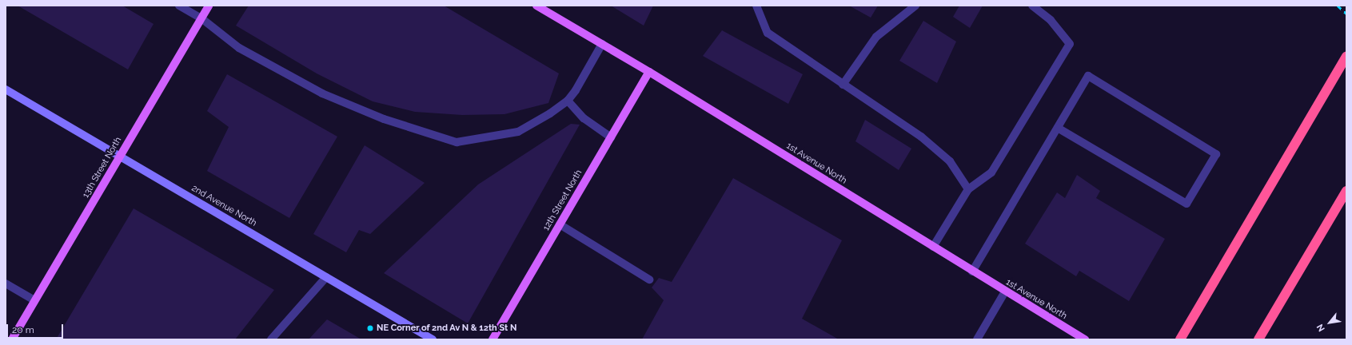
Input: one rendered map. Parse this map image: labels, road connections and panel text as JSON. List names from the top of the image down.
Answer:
{
  "streets": {
    "main road": [
      "1st Avenue North",
      "13th Street North",
      "12th Street North",
      "2nd Avenue North"
    ]
  },
  "crossings": [
    ["1st Avenue North", "12th Street North"],
    ["13th Street North", "2nd Avenue North"]
  ],
  "places": ["NE Corner of 2nd Av N & 12th St N"],
  "scale_bar": "20 m",
  "north": "bottom left"
}
